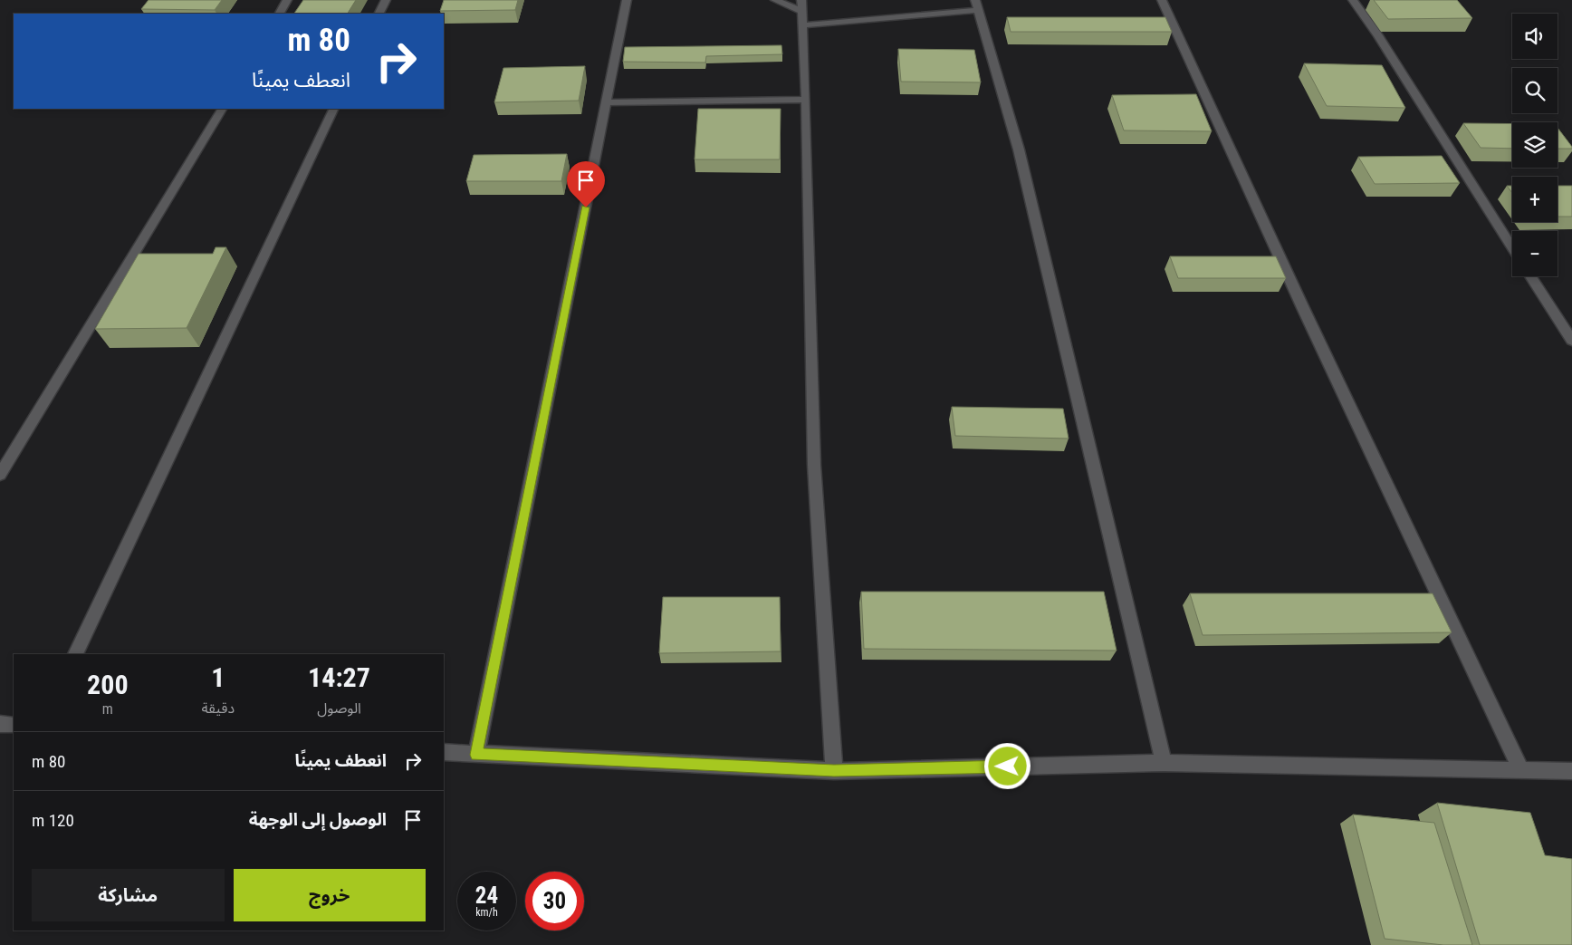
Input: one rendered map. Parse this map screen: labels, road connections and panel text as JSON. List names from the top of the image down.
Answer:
{
  "page": {
    "map_buttons": ["+", "−"],
    "turn": ["80 m", "انعطف يمينًا"],
    "eta": [
      "14:27",
      "الوصول",
      "1",
      "دقيقة",
      "200",
      "m"
    ],
    "list": [
      {
        "name": "انعطف يمينًا",
        "value": "80 m"
      },
      {
        "name": "الوصول إلى الوجهة",
        "value": "120 m"
      }
    ],
    "buttons": ["خروج", "مشاركة"],
    "speed": "24 km/h",
    "limit": "30"
  }
}
